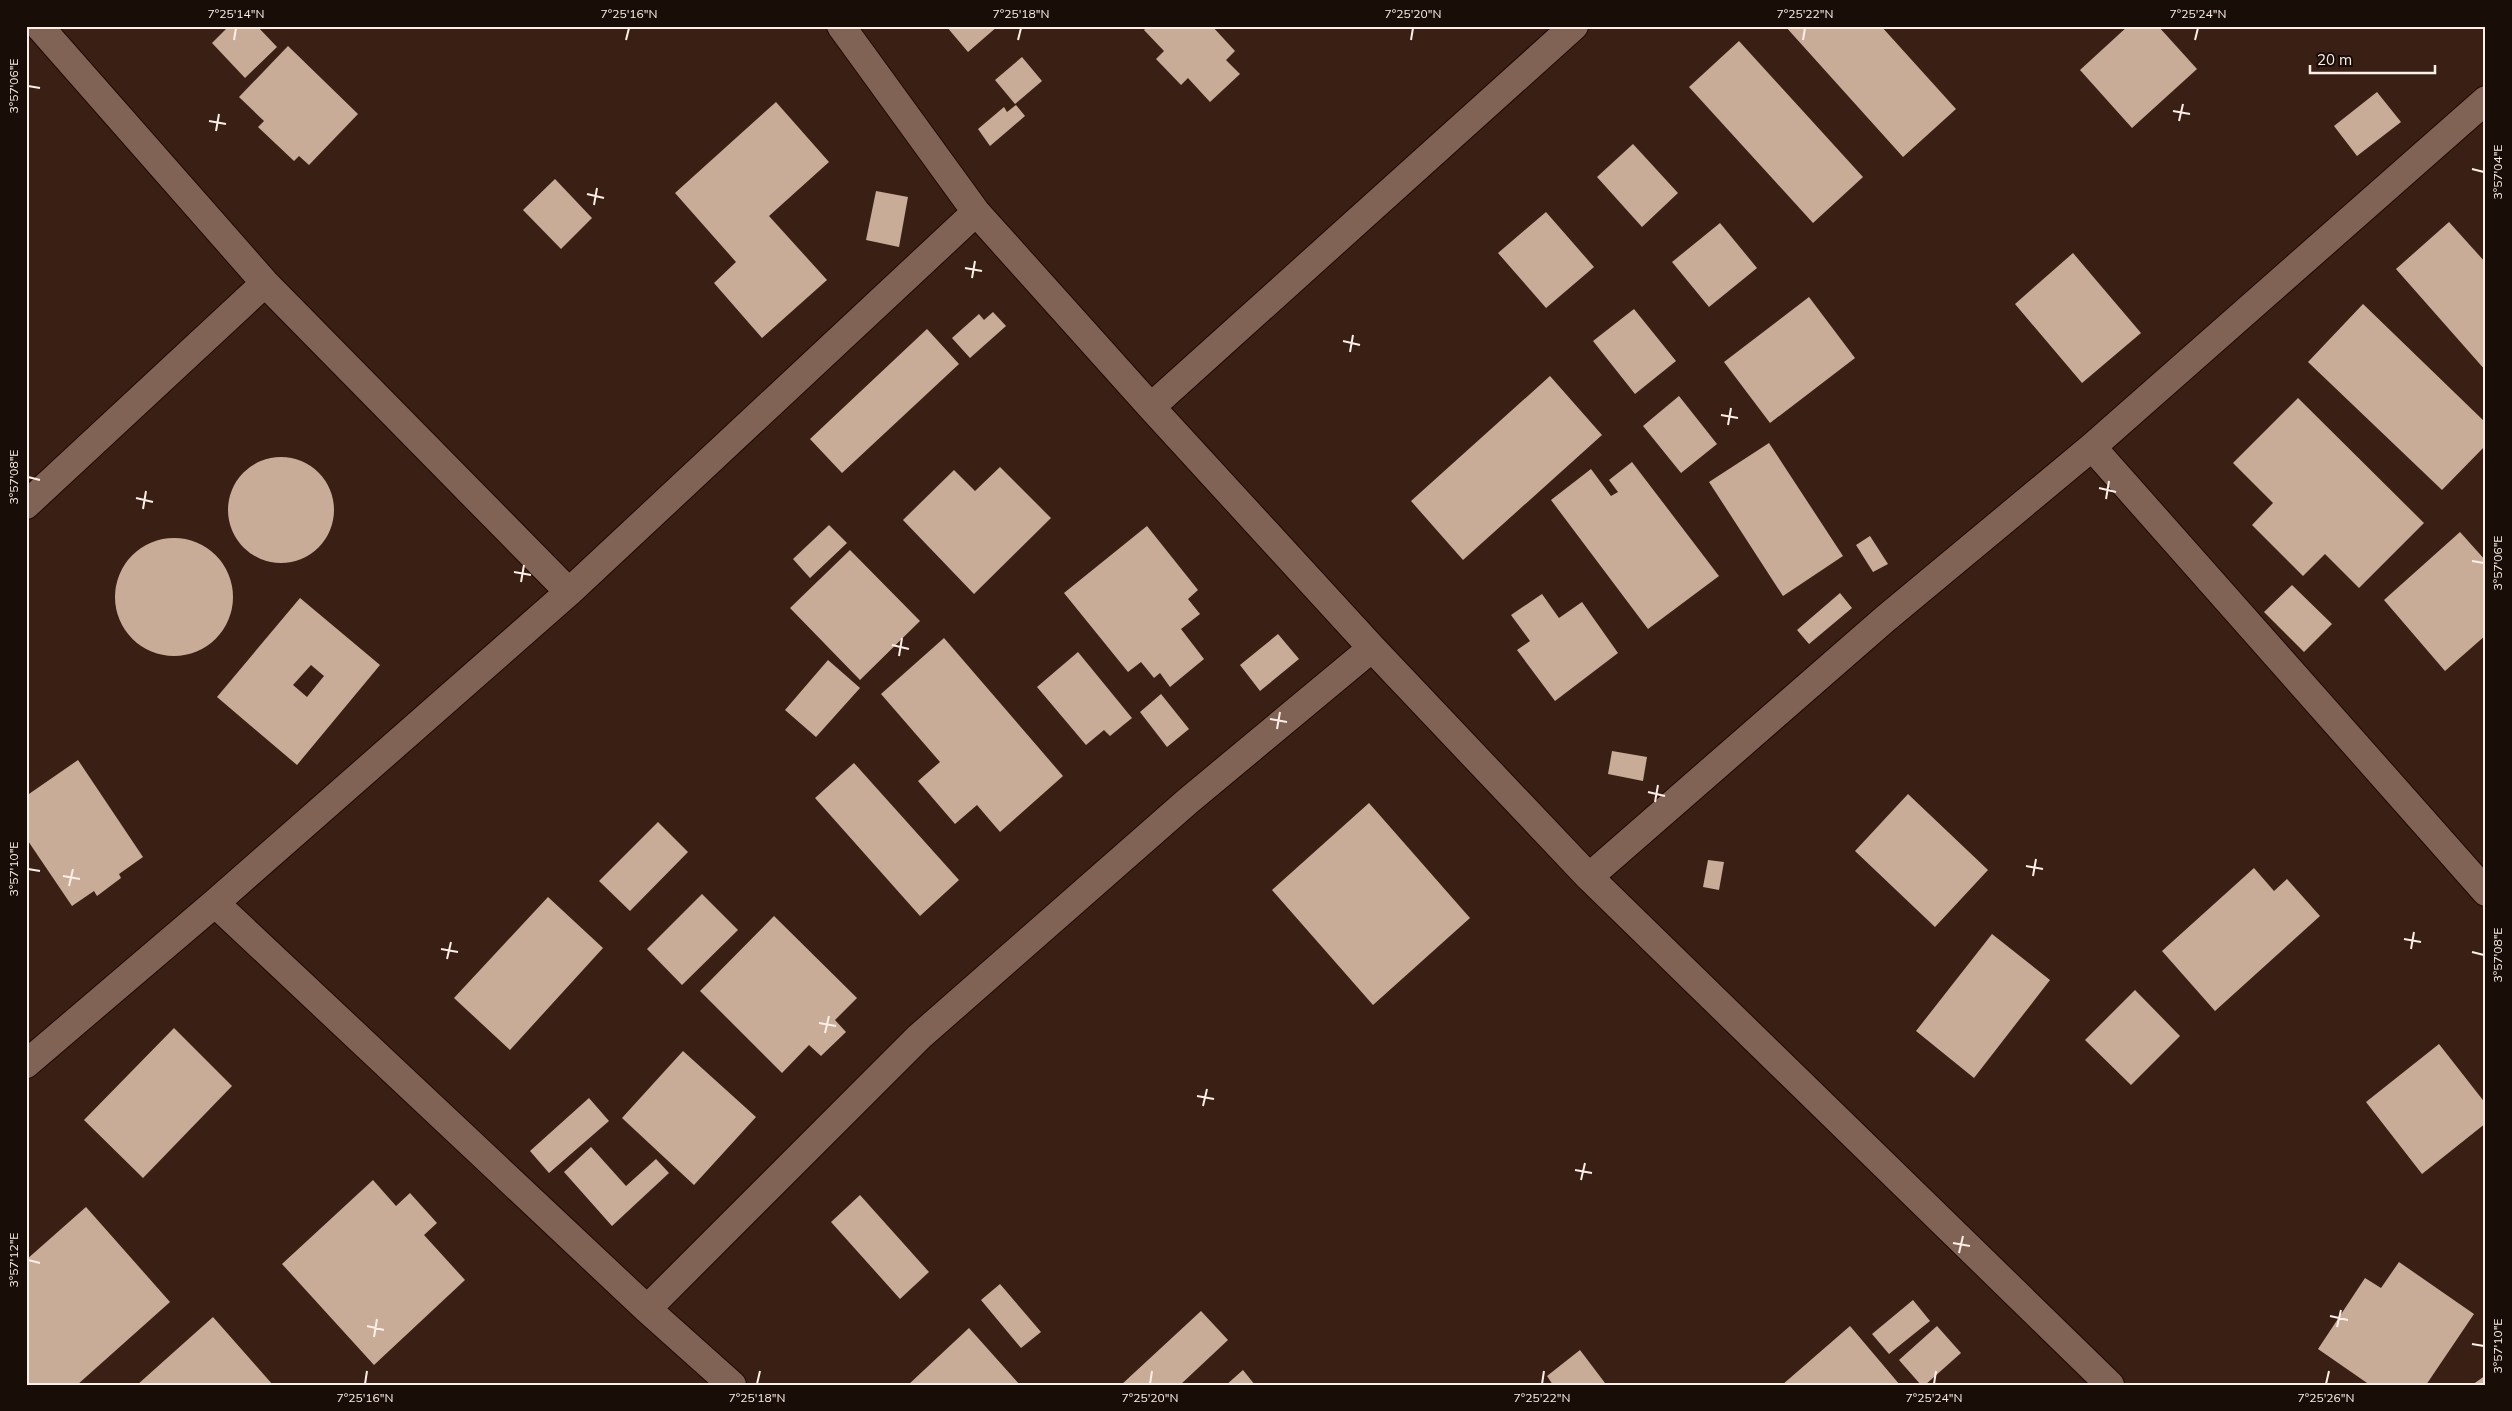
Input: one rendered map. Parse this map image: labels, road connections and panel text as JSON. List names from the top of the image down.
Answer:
{
  "scale_bar": "20 m",
  "coordinates": [
    "7°25'14\"N",
    "7°25'16\"N",
    "7°25'18\"N",
    "7°25'20\"N",
    "7°25'22\"N",
    "7°25'24\"N",
    "3°57'06\"E",
    "3°57'04\"E",
    "3°57'08\"E",
    "3°57'10\"E",
    "3°57'12\"E",
    "7°25'26\"N"
  ]
}
